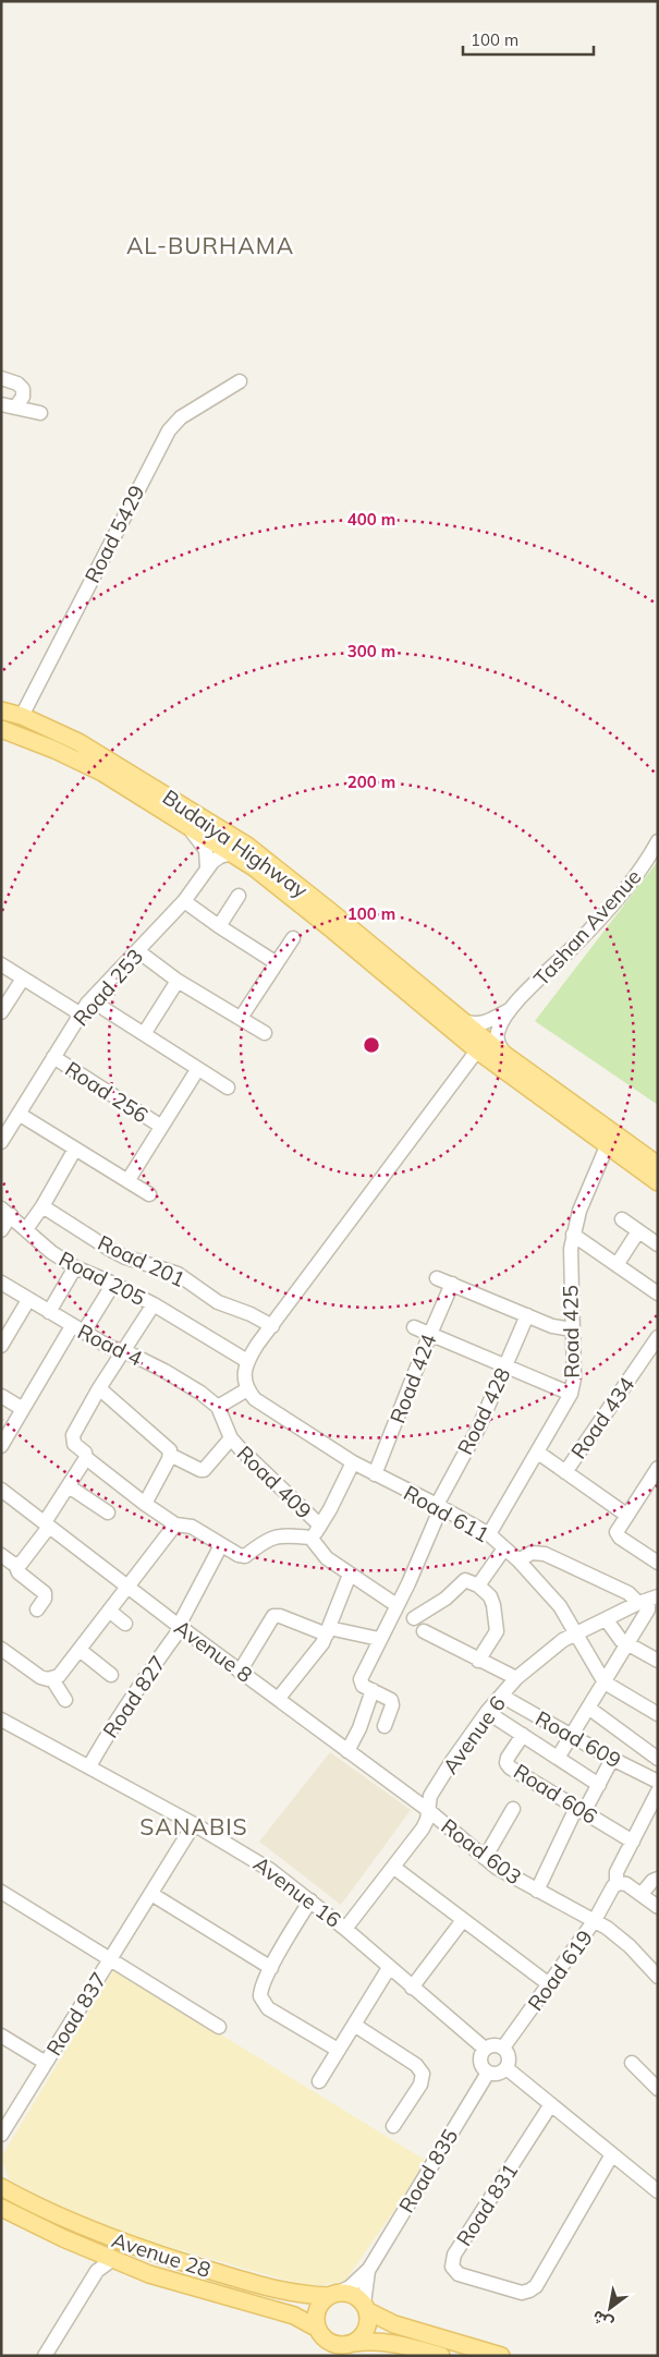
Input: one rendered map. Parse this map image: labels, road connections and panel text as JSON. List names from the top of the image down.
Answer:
{
  "streets": {
    "main road": ["Budaiya Highway", "Avenue 28"],
    "street": [
      "Road 5429",
      "Tashan Avenue",
      "Road 253",
      "Road 256",
      "Road 201",
      "Road 205",
      "Road 425",
      "Road 4",
      "Road 424",
      "Road 428",
      "Road 434",
      "Road 409",
      "Road 611",
      "Avenue 8",
      "Road 827",
      "Avenue 6",
      "Road 609",
      "Road 606",
      "Road 603",
      "Avenue 16",
      "Road 619",
      "Road 837",
      "Road 835",
      "Road 831"
    ]
  },
  "crossings": [
    ["Road 5429", "Budaiya Highway"],
    ["Budaiya Highway", "Road 253"],
    ["Budaiya Highway", "Road 425"],
    ["Road 253", "Road 256"],
    ["Road 205", "Road 4"],
    ["Road 425", "Road 611"],
    ["Road 4", "Road 409"],
    ["Road 424", "Road 611"],
    ["Road 428", "Road 611"],
    ["Road 611", "Avenue 6"],
    ["Avenue 8", "Road 827"],
    ["Avenue 8", "Avenue 6"],
    ["Avenue 8", "Road 603"],
    ["Road 827", "Avenue 16"],
    ["Avenue 6", "Road 609"],
    ["Avenue 6", "Road 603"],
    ["Avenue 6", "Avenue 16"],
    ["Road 606", "Road 619"],
    ["Road 603", "Road 619"],
    ["Avenue 16", "Road 619"],
    ["Avenue 16", "Road 837"],
    ["Avenue 16", "Road 835"],
    ["Road 619", "Road 835"],
    ["Road 835", "Avenue 28"]
  ],
  "districts": ["AL-BURHAMA", "SANABIS"],
  "scale_bar": "100 m",
  "north": "bottom left",
  "rings": [
    "400 m",
    "300 m",
    "200 m",
    "100 m"
  ]
}
